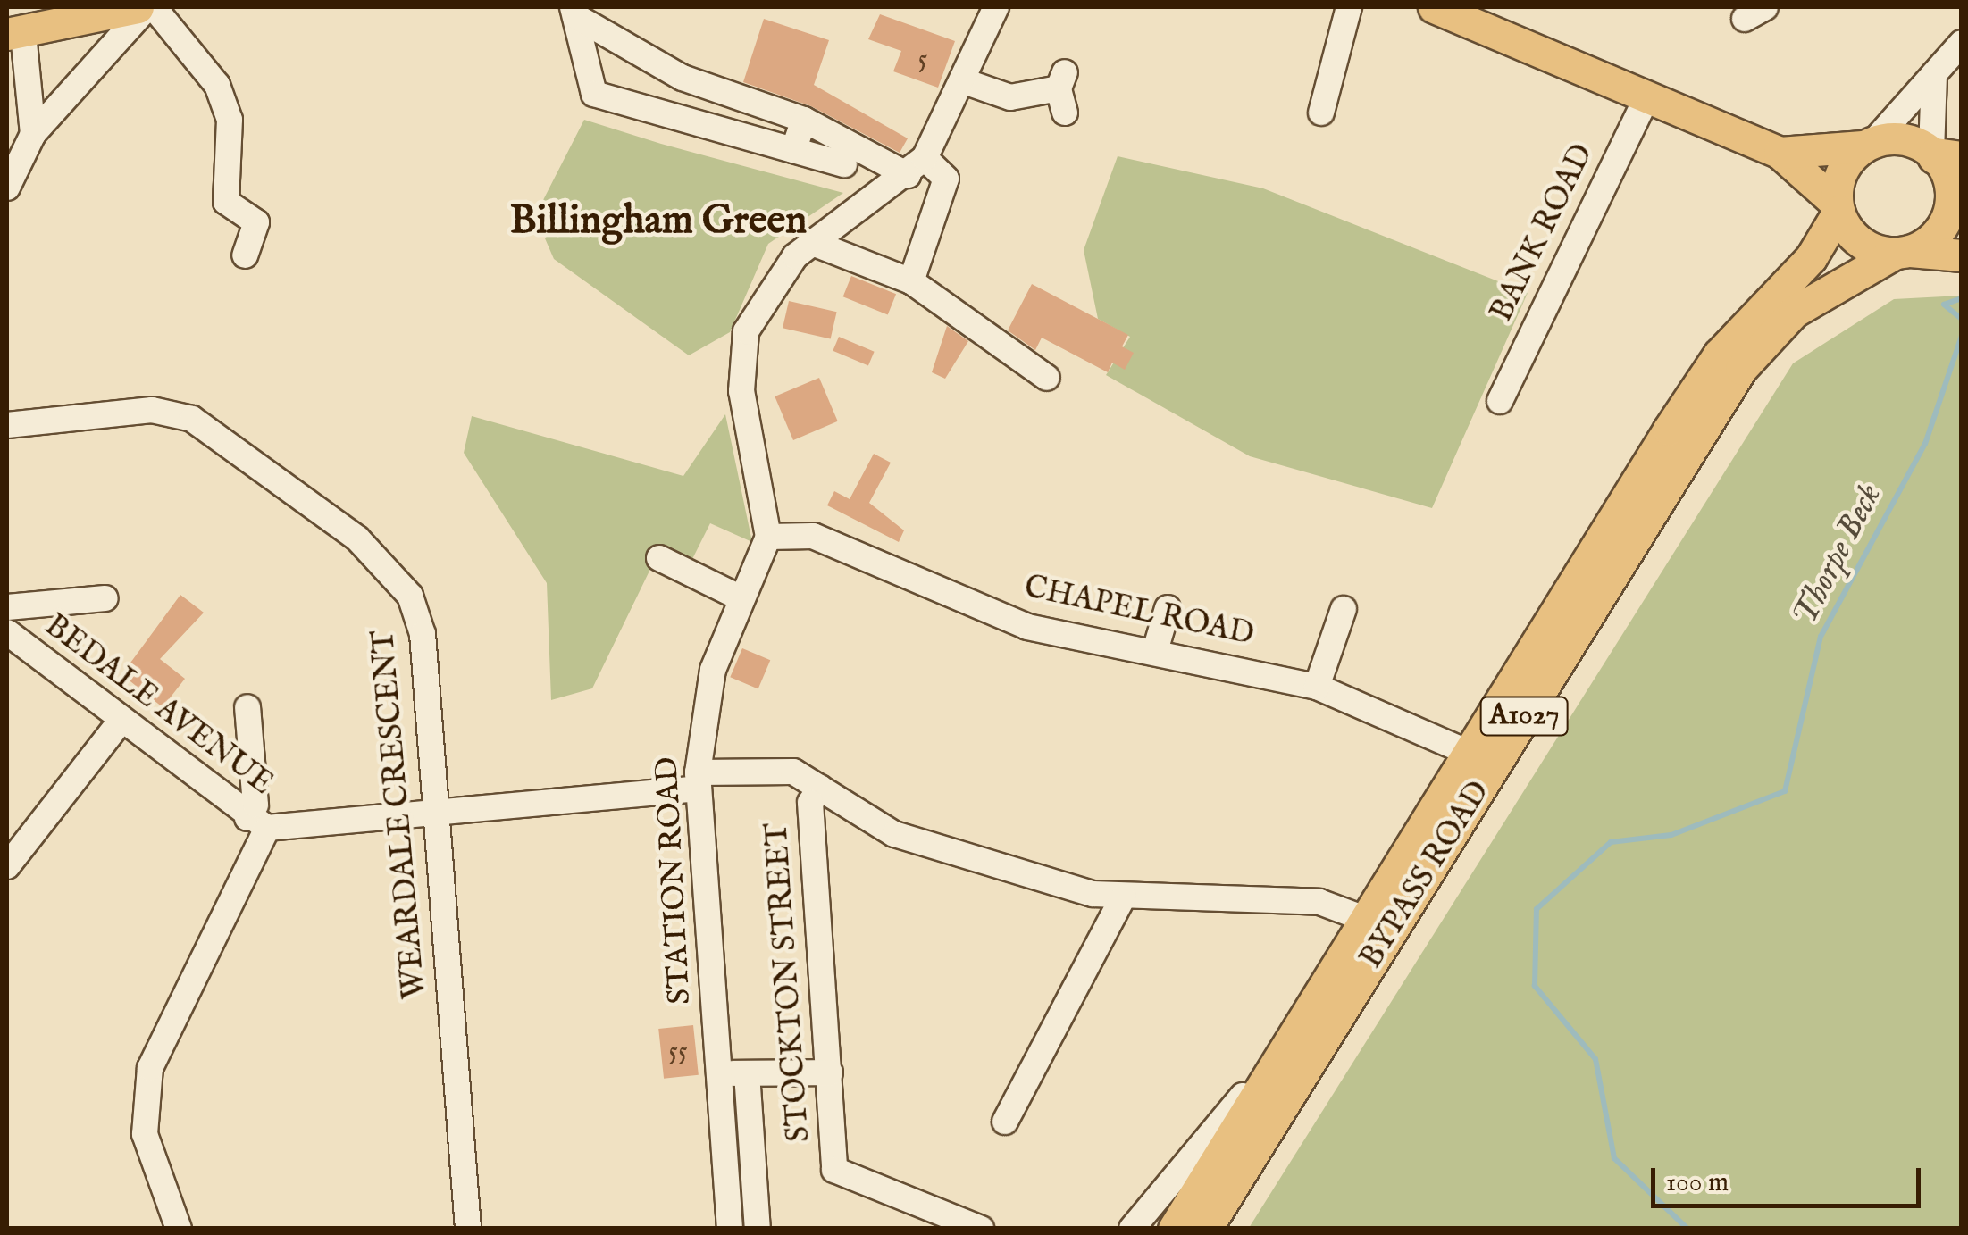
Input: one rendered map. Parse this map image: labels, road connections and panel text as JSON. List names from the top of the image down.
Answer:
{
  "streets": {
    "main road": ["A1027", "BYPASS ROAD"],
    "street": [
      "BANK ROAD",
      "CHAPEL ROAD",
      "BEDALE AVENUE",
      "WEARDALE CRESCENT",
      "STATION ROAD",
      "STOCKTON STREET"
    ]
  },
  "crossings": [
    ["CHAPEL ROAD", "BYPASS ROAD"],
    ["CHAPEL ROAD", "STATION ROAD"],
    ["BEDALE AVENUE", "WEARDALE CRESCENT"],
    ["BEDALE AVENUE", "BYPASS ROAD"],
    ["BEDALE AVENUE", "STATION ROAD"],
    ["BEDALE AVENUE", "STOCKTON STREET"]
  ],
  "districts": ["Billingham Green"],
  "water": ["Thorpe Beck"],
  "house_numbers": ["5", "55"],
  "scale_bar": "100 m"
}
